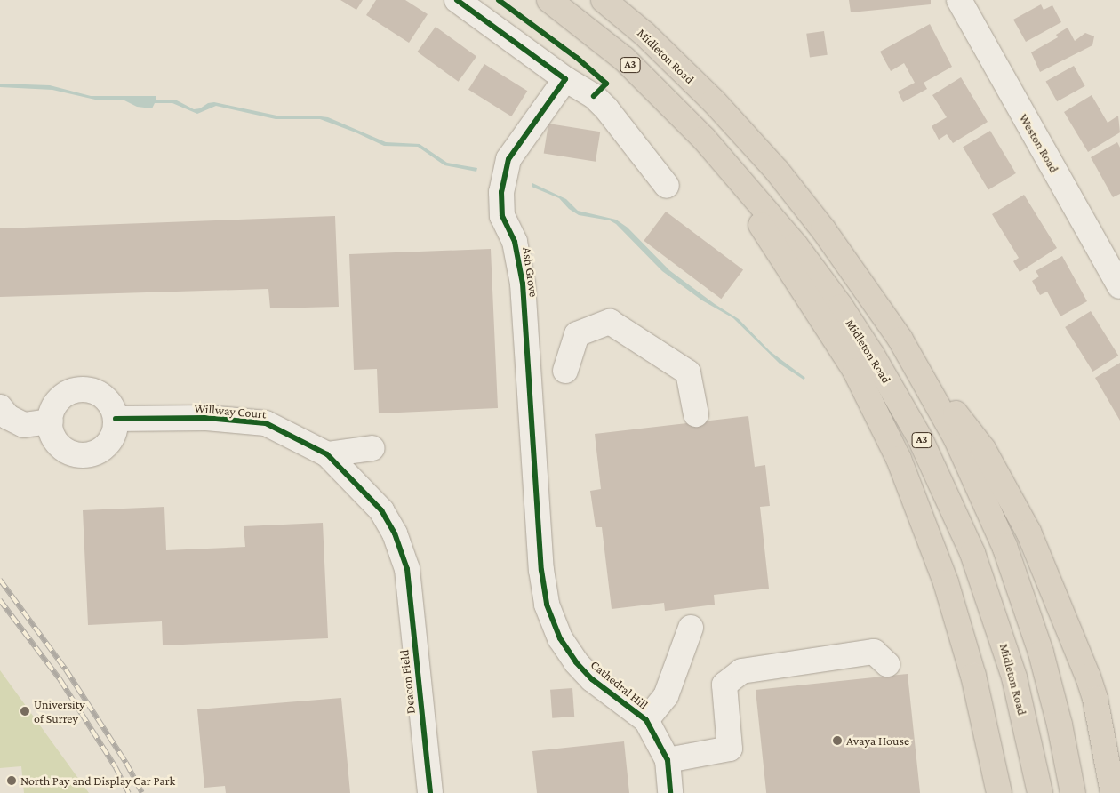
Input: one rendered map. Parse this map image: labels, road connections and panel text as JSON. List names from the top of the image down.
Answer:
{
  "streets": {
    "highway": ["Midleton Road", "A3"],
    "street": [
      "Weston Road",
      "Ash Grove",
      "Willway Court",
      "Deacon Field",
      "Cathedral Hill"
    ]
  },
  "crossings": [
    ["Ash Grove", "Cathedral Hill"],
    ["Willway Court", "Deacon Field"]
  ],
  "places": ["University of Surrey", "Avaya House", "North Pay and Display Car Park"]
}
